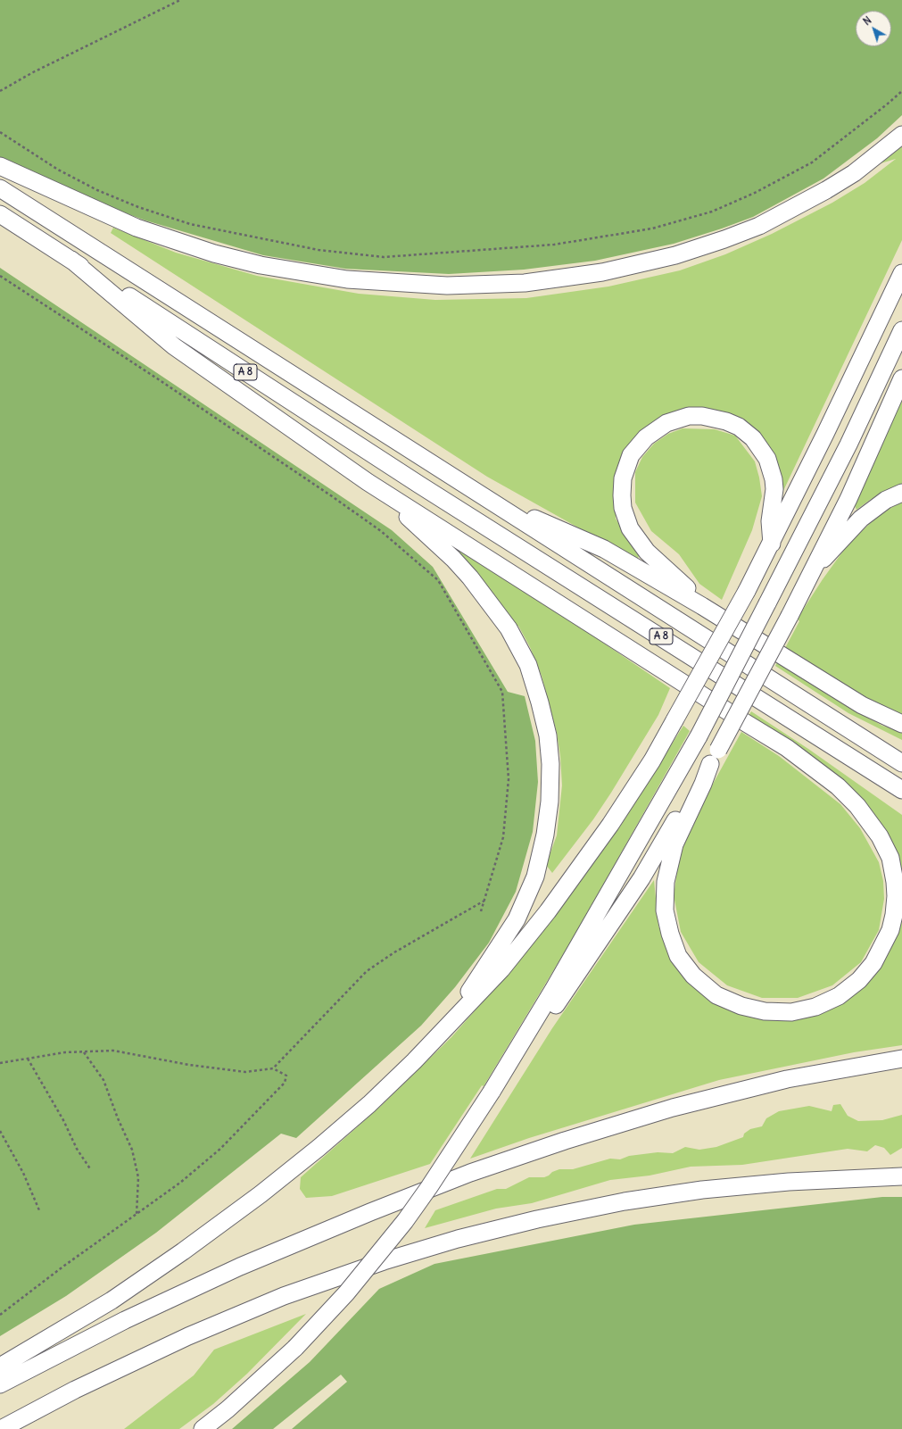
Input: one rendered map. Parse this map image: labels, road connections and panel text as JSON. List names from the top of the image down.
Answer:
{
  "streets": {
    "highway": ["A 8"]
  },
  "north": "top left"
}
